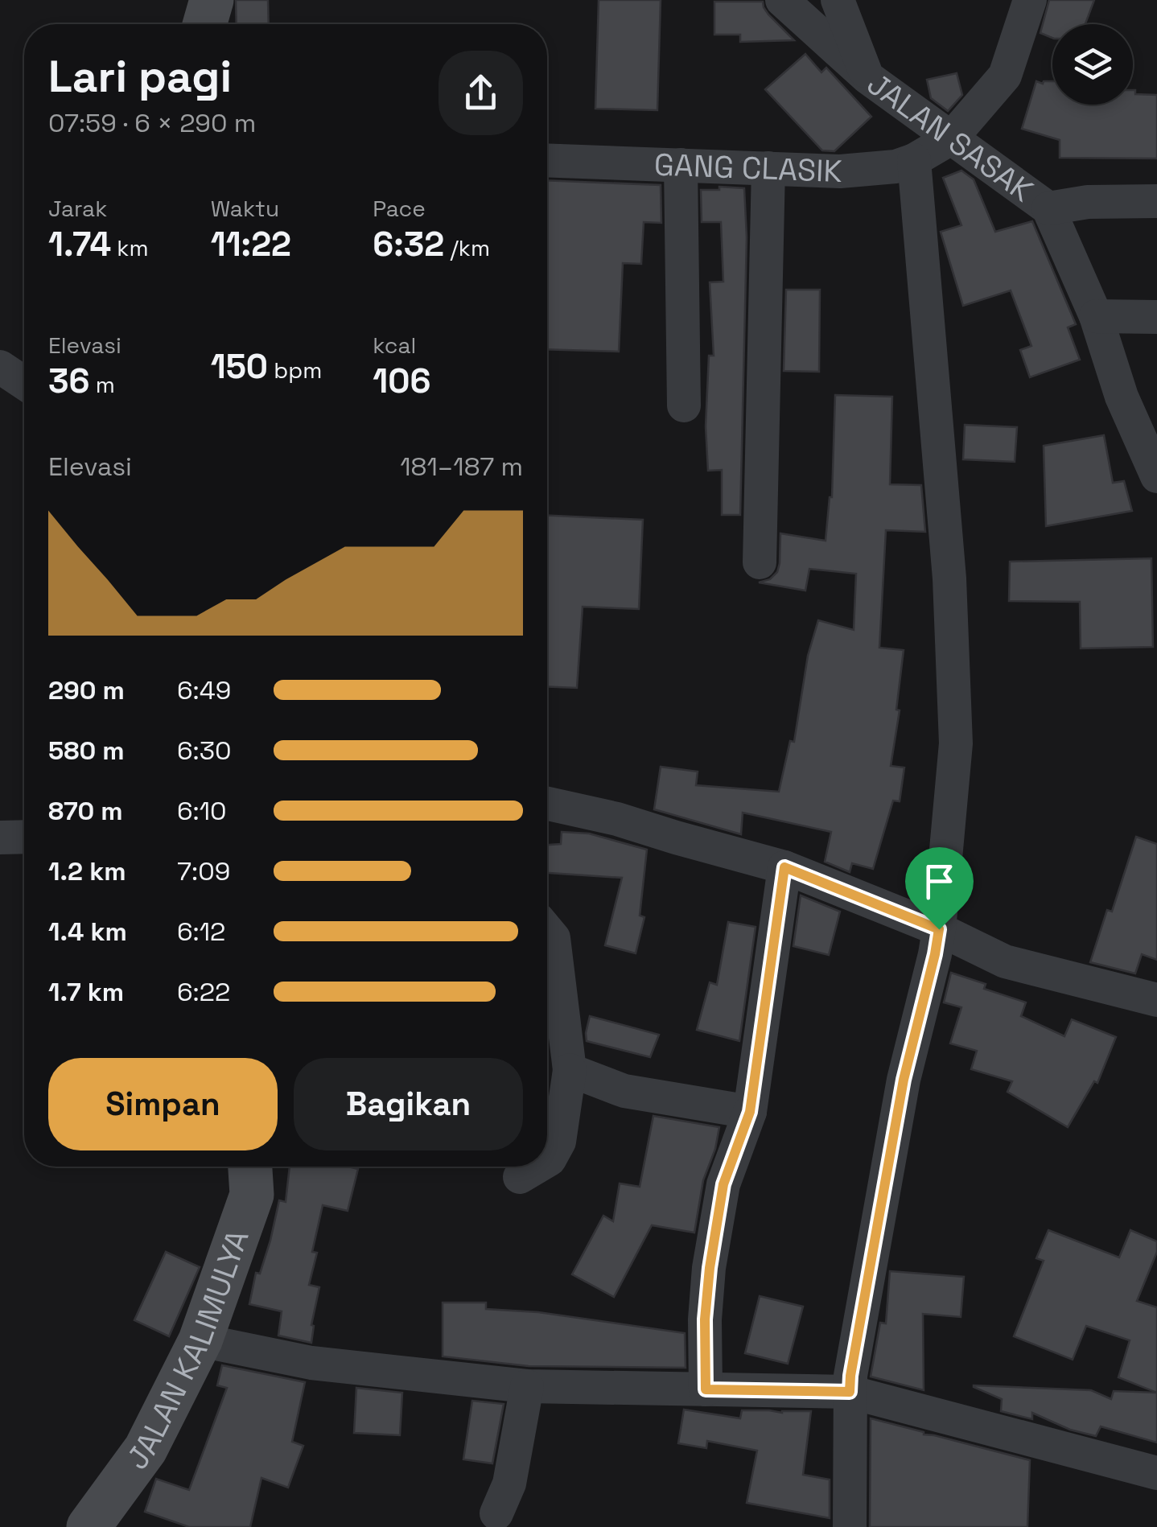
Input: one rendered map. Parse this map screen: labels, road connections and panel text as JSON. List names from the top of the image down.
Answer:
{
  "streets": {
    "street": ["JALAN SASAK", "GANG CLASIK", "JALAN KALIMULYA"]
  },
  "crossings": [
    ["JALAN SASAK", "GANG CLASIK"]
  ],
  "page": {
    "heading": ["Lari pagi", "07:59 · 6 × 290 m"],
    "stats": [
      ["Jarak", "1.74 km"],
      ["Waktu", "11:22"],
      ["Pace", "6:32 /km"],
      ["Elevasi", "36 m"],
      ["150 bpm"],
      ["kcal", "106"]
    ],
    "chart": ["Elevasi", "181–187 m"],
    "list": [
      {
        "name": "290 m",
        "note": "6:49"
      },
      {
        "name": "580 m",
        "note": "6:30"
      },
      {
        "name": "870 m",
        "note": "6:10"
      },
      {
        "name": "1.2 km",
        "note": "7:09"
      },
      {
        "name": "1.4 km",
        "note": "6:12"
      },
      {
        "name": "1.7 km",
        "note": "6:22"
      }
    ],
    "buttons": ["Simpan", "Bagikan"]
  }
}
